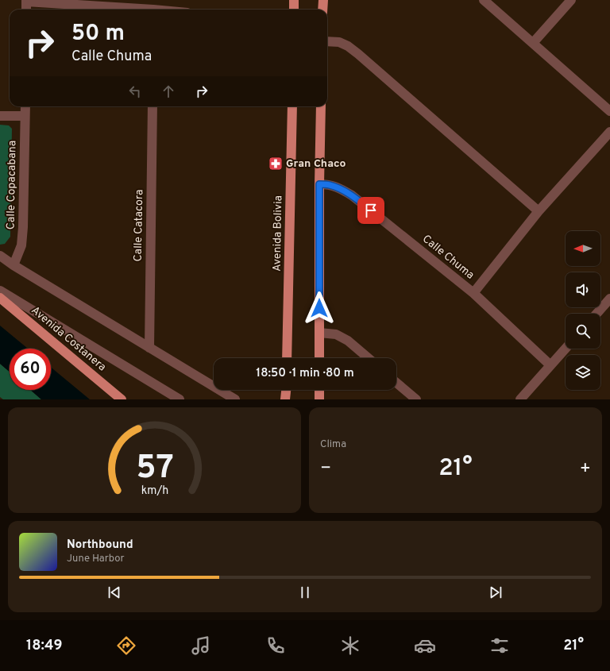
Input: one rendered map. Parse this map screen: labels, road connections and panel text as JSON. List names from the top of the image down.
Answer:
{
  "streets": {
    "main road": ["Avenida Bolivia", "Avenida Costanera"],
    "street": ["Calle Copacabana", "Calle Catacora", "Calle Chuma"]
  },
  "places": {
    "pharmacy": ["Gran Chaco"]
  },
  "north": "left",
  "page": {
    "turn": ["50 m", "Calle Chuma"],
    "limit": "60",
    "trip": "18:50 · 1 min · 80 m",
    "tile": "Clima",
    "heat": ["−", "21°", "+"],
    "song": ["Northbound", "June Harbor"],
    "tabs": ["18:49", "21°"],
    "gauge": ["57", "km/h"]
  }
}
